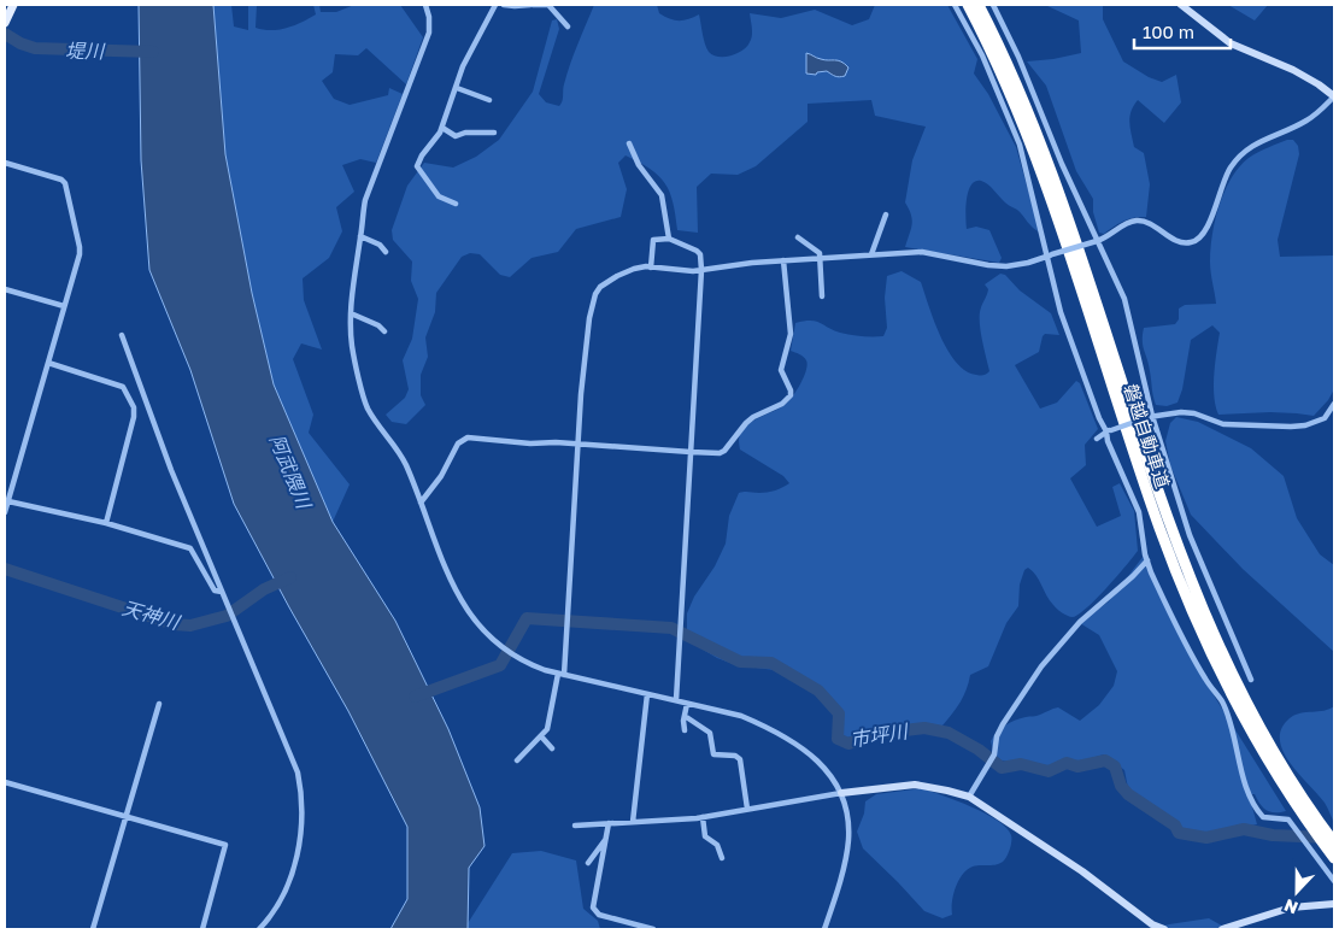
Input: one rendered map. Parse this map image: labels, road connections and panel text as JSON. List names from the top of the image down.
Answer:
{
  "streets": {
    "highway": ["磐越自動車道"]
  },
  "water": [
    "堤川",
    "阿武隈川",
    "天神川",
    "市坪川"
  ],
  "scale_bar": "100 m",
  "north": "bottom"
}
